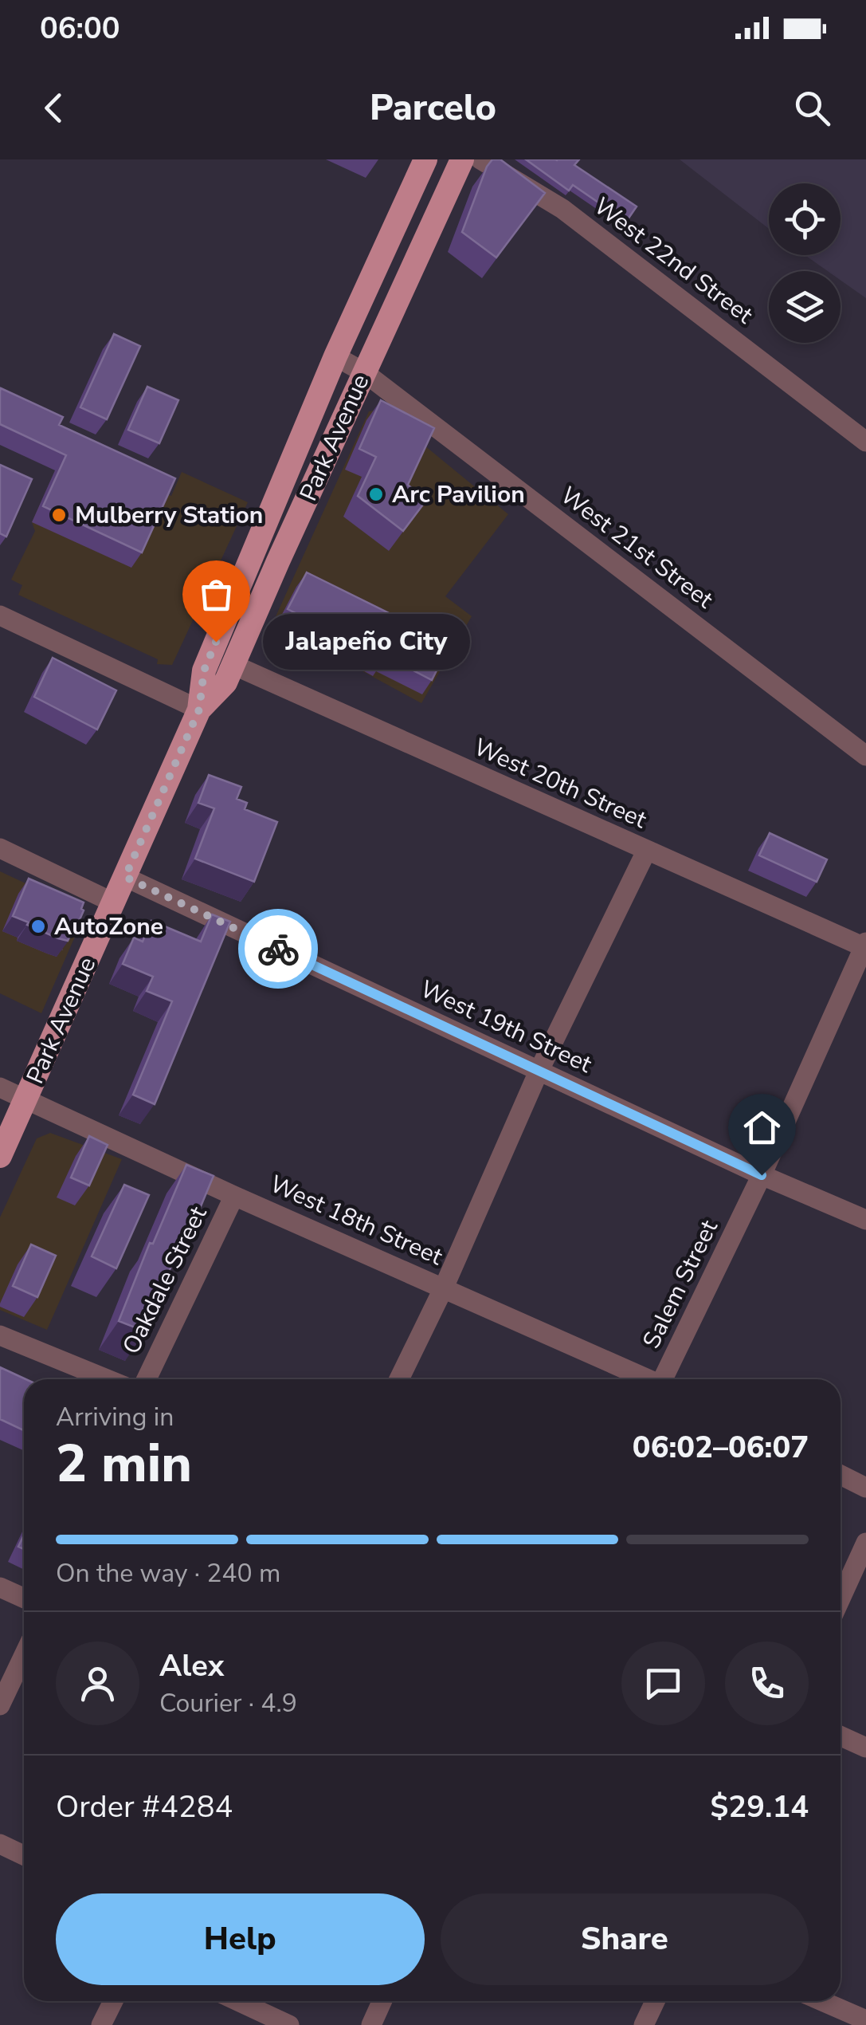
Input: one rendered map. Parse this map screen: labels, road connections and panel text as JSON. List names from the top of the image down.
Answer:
{
  "streets": {
    "main road": ["Park Avenue"],
    "street": [
      "West 22nd Street",
      "West 21st Street",
      "West 20th Street",
      "West 19th Street",
      "West 18th Street",
      "Oakdale Street",
      "Salem Street"
    ]
  },
  "crossings": [
    ["Park Avenue", "West 21st Street"],
    ["Park Avenue", "West 20th Street"],
    ["Park Avenue", "West 19th Street"],
    ["Park Avenue", "West 18th Street"],
    ["West 20th Street", "Salem Street"],
    ["West 19th Street", "Salem Street"],
    ["West 18th Street", "Oakdale Street"]
  ],
  "places": [
    "Arc Pavilion",
    "Mulberry Station",
    "Jalapeño City",
    "AutoZone"
  ],
  "page": {
    "status": "06:00",
    "header": "Parcelo",
    "bubble": "Jalapeño City",
    "heading": ["2 min", "Arriving in", "06:02–06:07"],
    "panel": [
      "Alex",
      "Courier · 4.9",
      "Order #4284",
      "$29.14"
    ],
    "bar": "On the way · 240 m",
    "buttons": ["Help", "Share"]
  }
}
